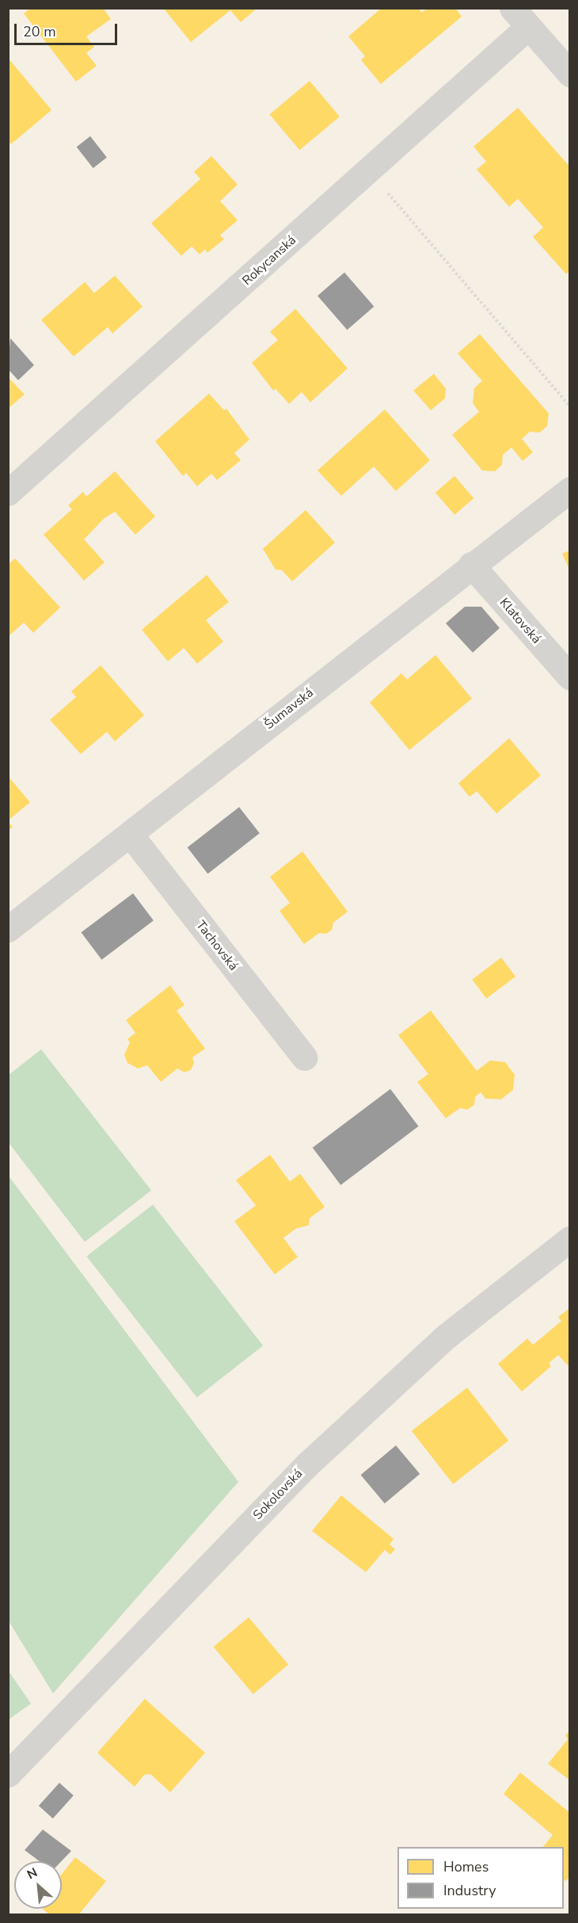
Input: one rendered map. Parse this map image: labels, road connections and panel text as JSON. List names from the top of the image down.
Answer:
{
  "streets": {
    "street": [
      "Rokycanská",
      "Klatovská",
      "Šumavská",
      "Tachovská",
      "Sokolovská"
    ]
  },
  "crossings": [
    ["Klatovská", "Šumavská"],
    ["Šumavská", "Tachovská"]
  ],
  "legend": ["Homes", "Industry"],
  "scale_bar": "20 m",
  "north": "top left"
}
